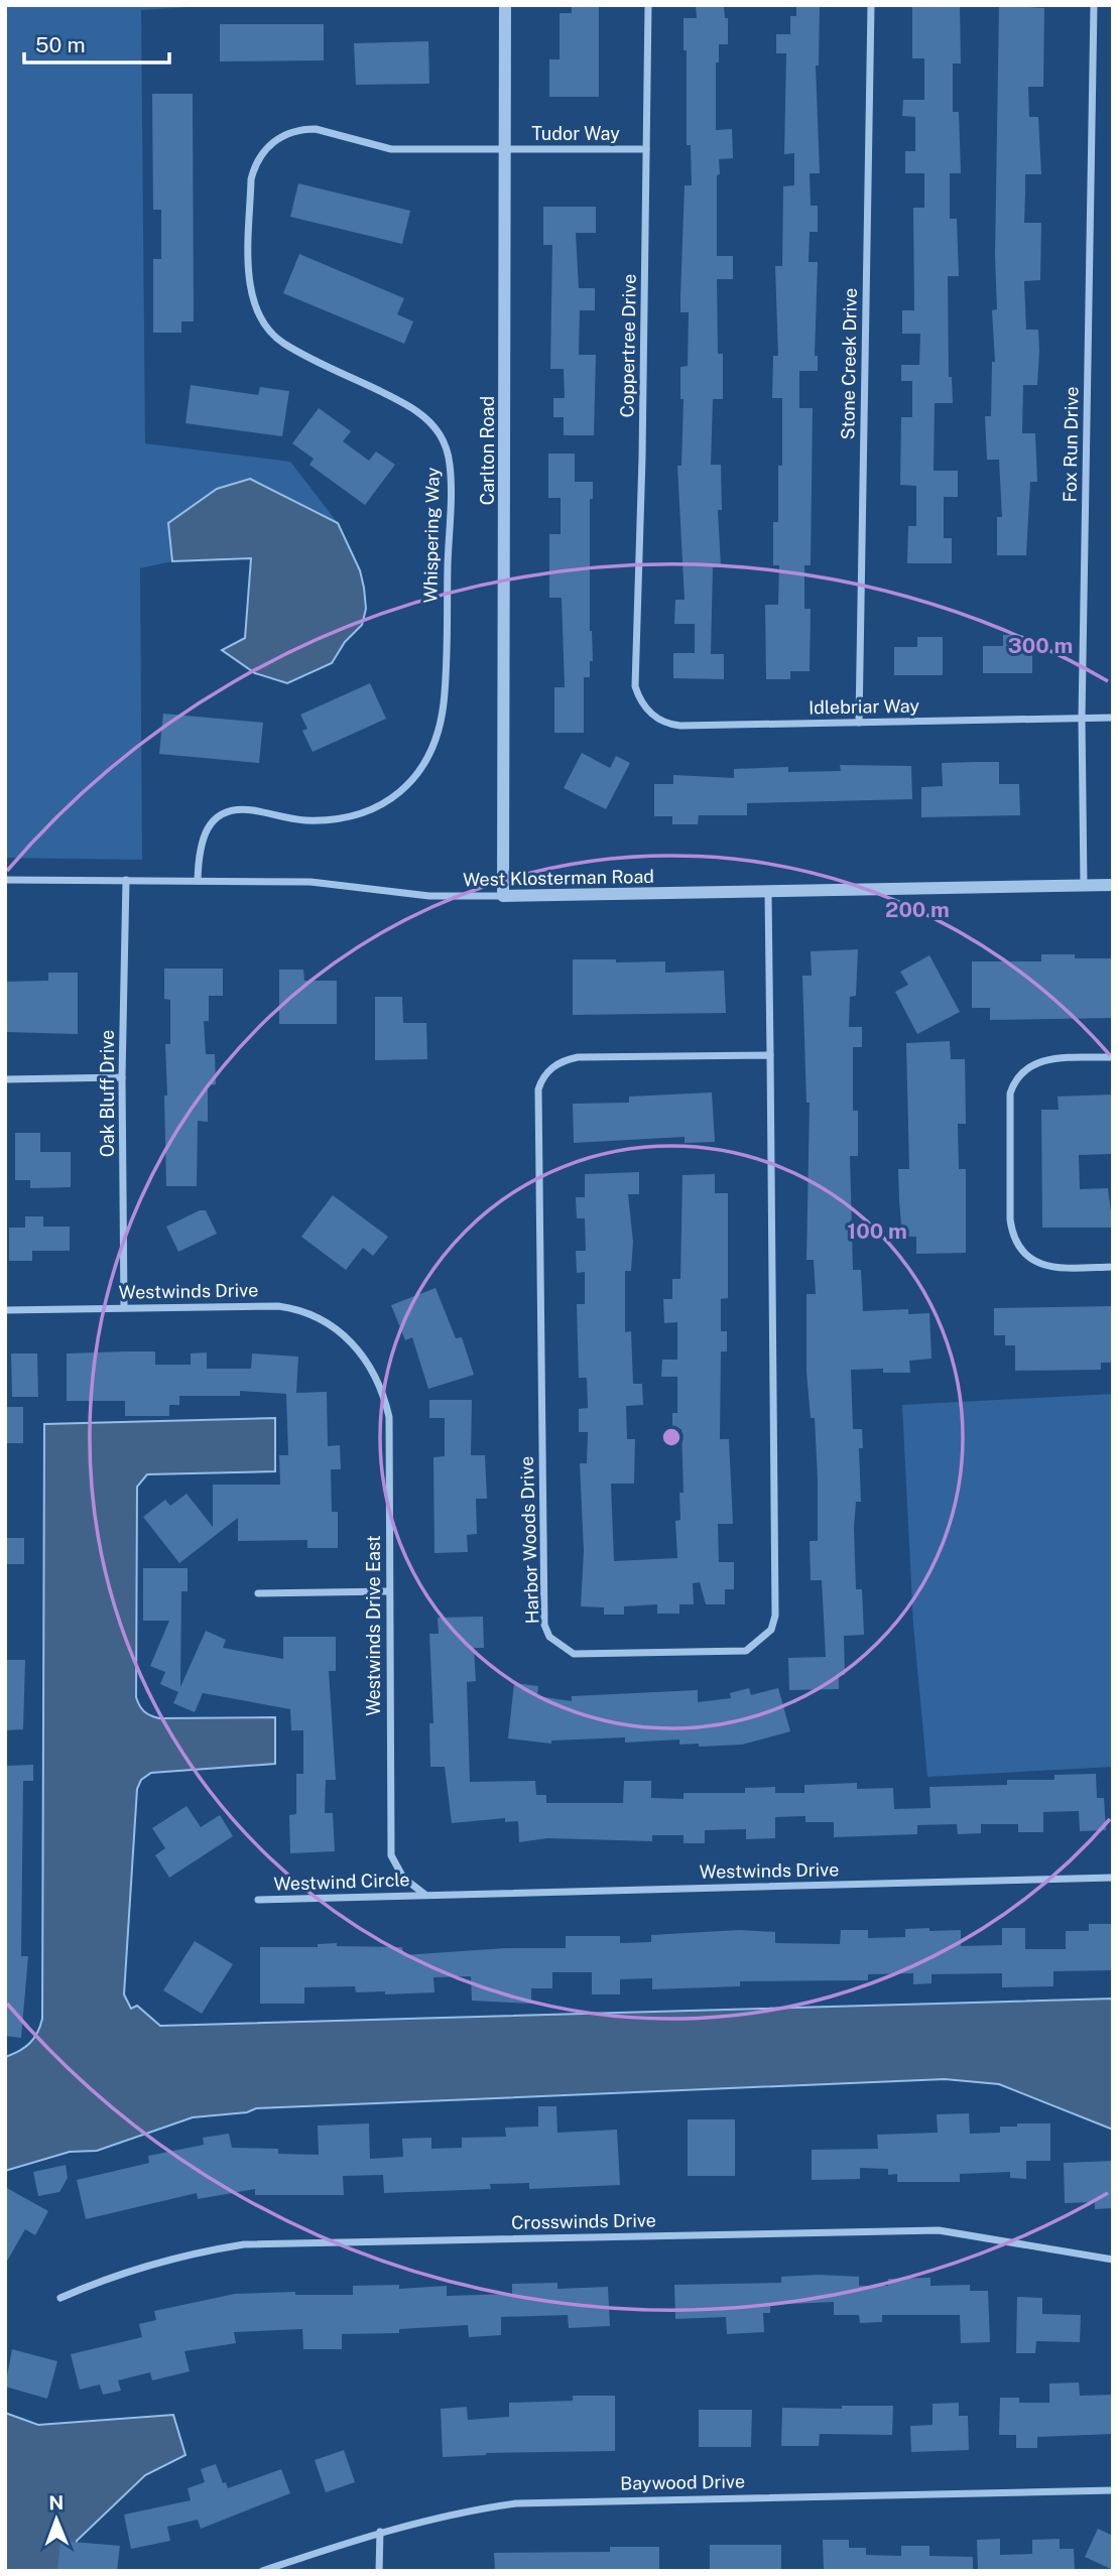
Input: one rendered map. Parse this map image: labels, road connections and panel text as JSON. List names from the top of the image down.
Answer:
{
  "streets": {
    "street": [
      "Tudor Way",
      "Coppertree Drive",
      "Stone Creek Drive",
      "Fox Run Drive",
      "Carlton Road",
      "Whispering Way",
      "Idlebriar Way",
      "West Klosterman Road",
      "Oak Bluff Drive",
      "Westwinds Drive",
      "Harbor Woods Drive",
      "Westwinds Drive East",
      "Westwind Circle",
      "Crosswinds Drive",
      "Baywood Drive"
    ]
  },
  "crossings": [
    ["Tudor Way", "Coppertree Drive"],
    ["Tudor Way", "Carlton Road"],
    ["Tudor Way", "Whispering Way"],
    ["Coppertree Drive", "Idlebriar Way"],
    ["Stone Creek Drive", "Idlebriar Way"],
    ["Fox Run Drive", "Idlebriar Way"],
    ["Fox Run Drive", "West Klosterman Road"],
    ["Carlton Road", "Whispering Way"],
    ["Carlton Road", "West Klosterman Road"],
    ["Whispering Way", "West Klosterman Road"],
    ["West Klosterman Road", "Oak Bluff Drive"],
    ["West Klosterman Road", "Harbor Woods Drive"],
    ["Oak Bluff Drive", "Westwinds Drive"],
    ["Westwinds Drive", "Westwinds Drive East"],
    ["Westwinds Drive", "Westwind Circle"],
    ["Westwinds Drive East", "Westwind Circle"]
  ],
  "scale_bar": "50 m",
  "north": "top",
  "rings": ["300 m", "200 m", "100 m"]
}
